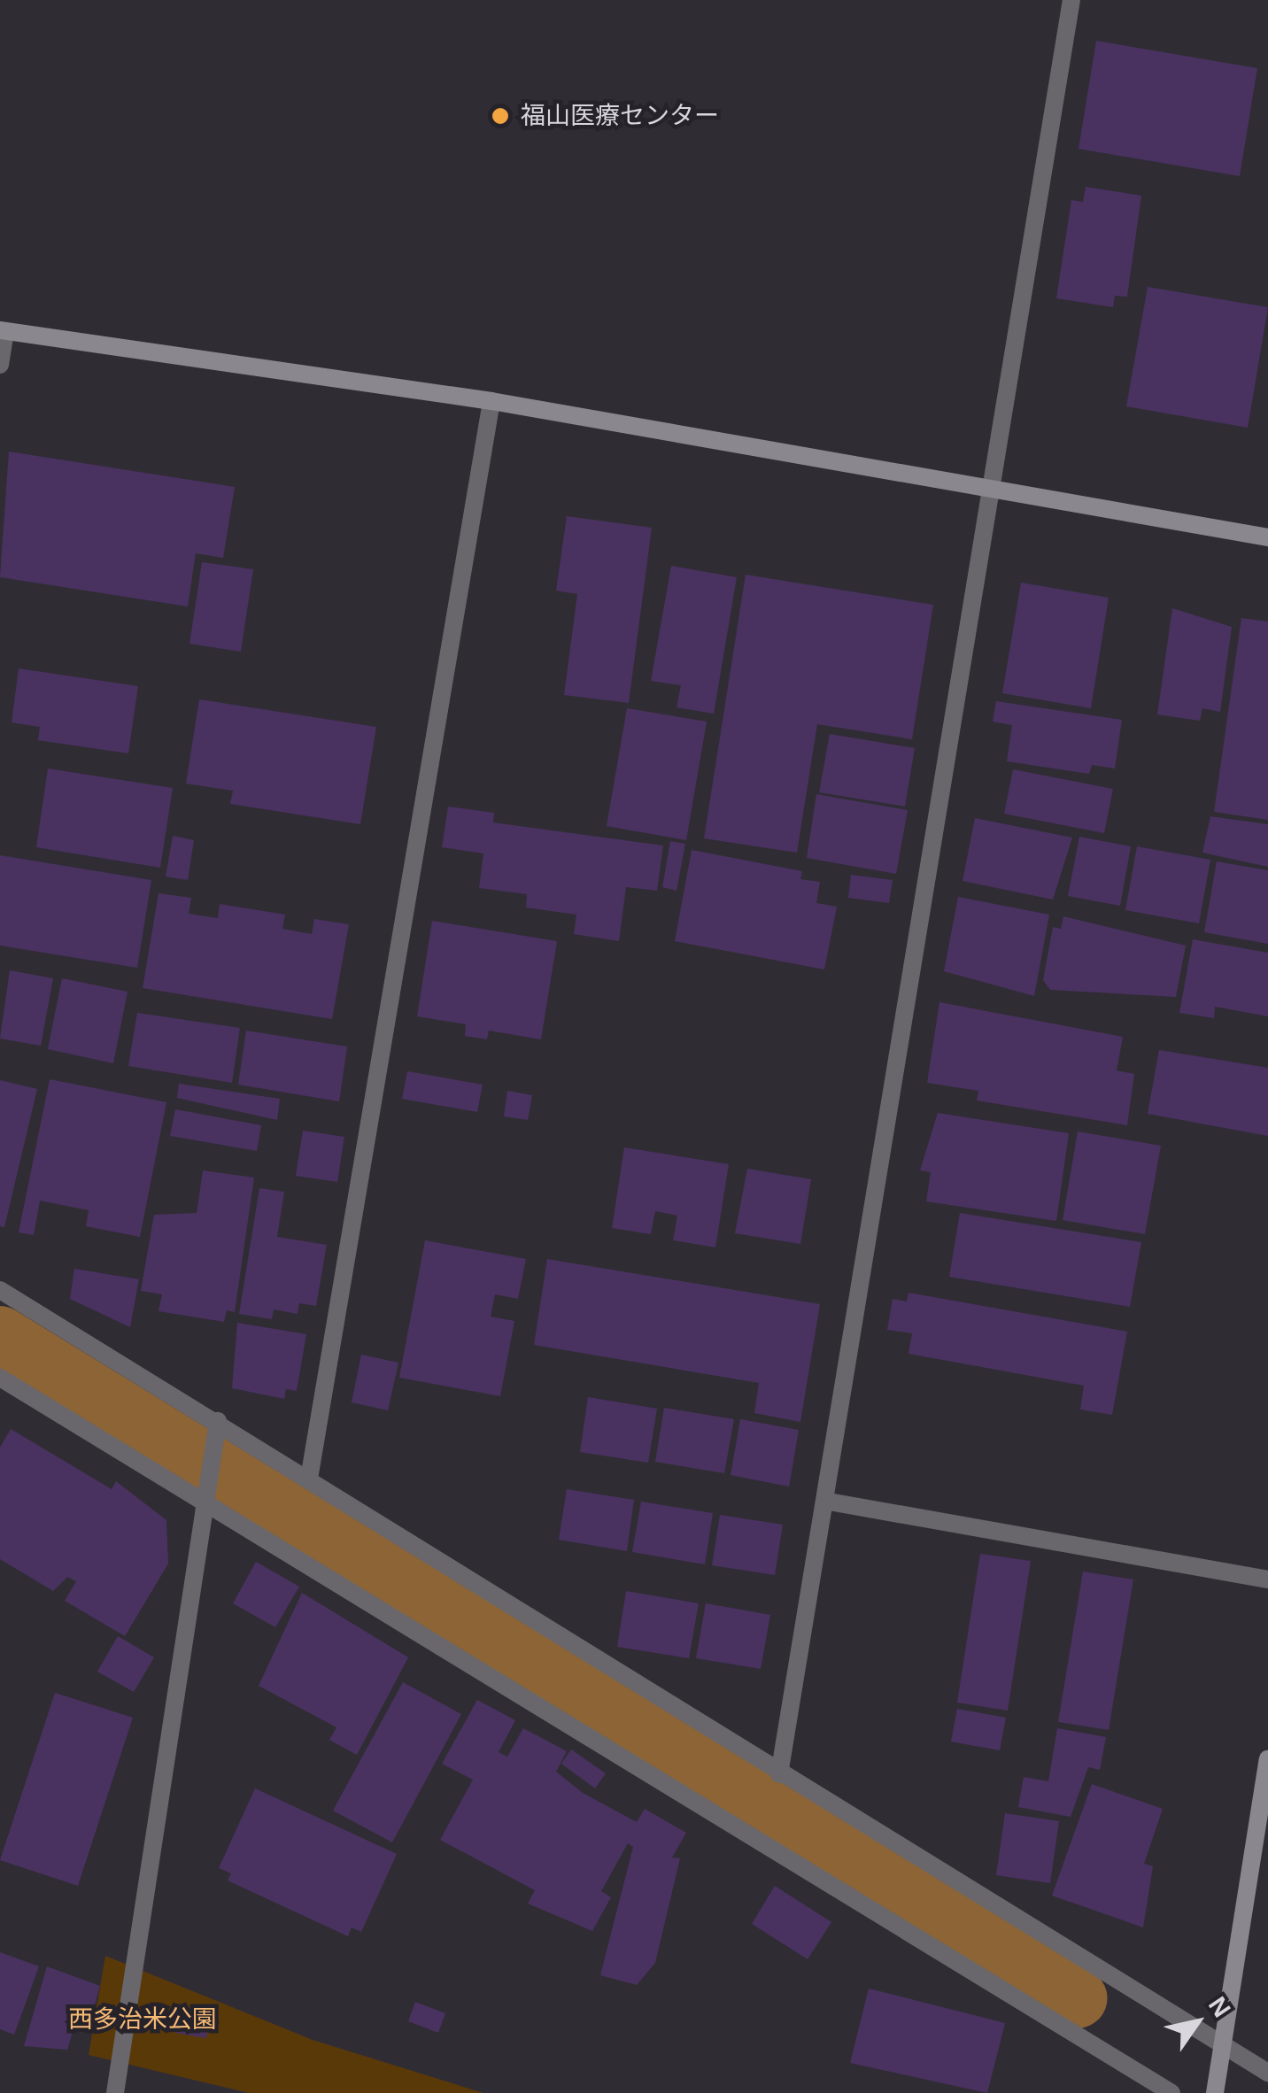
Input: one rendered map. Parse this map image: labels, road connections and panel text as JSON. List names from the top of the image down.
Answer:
{
  "parks": ["西多治米公園"],
  "places": ["福山医療センター"],
  "north": "top right"
}
